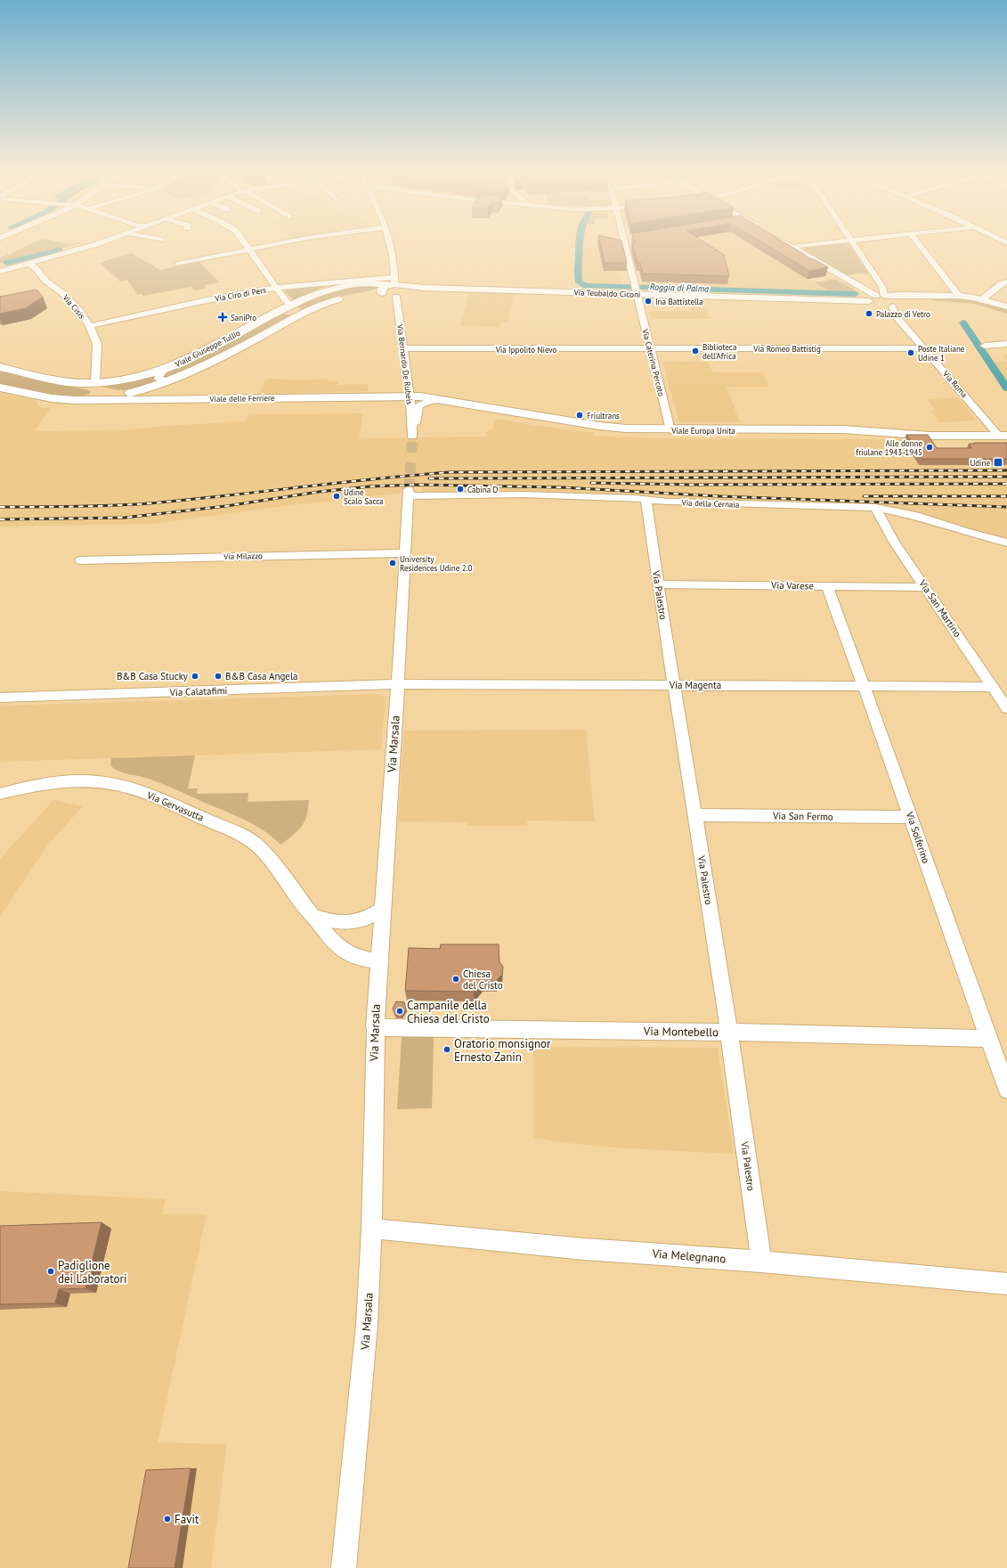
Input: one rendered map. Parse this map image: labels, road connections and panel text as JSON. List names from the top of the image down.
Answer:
{
  "streets": {
    "main road": [
      "Via Teobaldo Ciconi",
      "Viale Giuseppe Tullio",
      "Viale delle Ferriere",
      "Viale Europa Unita"
    ],
    "street": [
      "Via Ciro di Pers",
      "Via Cisis",
      "Via Romeo Battistig",
      "Via Ippolito Nievo",
      "Via Caterina Percoto",
      "Via Bernardo De Rubeis",
      "Via Roma",
      "Via della Cernaia",
      "Via Milazzo",
      "Via Varese",
      "Via Palestro",
      "Via San Martino",
      "Via Magenta",
      "Via Calatafimi",
      "Via Marsala",
      "Via Gervasutta",
      "Via San Fermo",
      "Via Solferino",
      "Via Montebello",
      "Via Melegnano"
    ]
  },
  "crossings": [
    ["Via Teobaldo Ciconi", "Via Ciro di Pers"],
    ["Via Teobaldo Ciconi", "Viale Giuseppe Tullio"],
    ["Via Teobaldo Ciconi", "Via Caterina Percoto"],
    ["Via Ciro di Pers", "Via Cisis"],
    ["Via Ciro di Pers", "Viale Giuseppe Tullio"],
    ["Via Cisis", "Viale Giuseppe Tullio"],
    ["Viale Giuseppe Tullio", "Viale delle Ferriere"],
    ["Via Romeo Battistig", "Via Ippolito Nievo"],
    ["Via Romeo Battistig", "Via Caterina Percoto"],
    ["Via Romeo Battistig", "Via Roma"],
    ["Via Ippolito Nievo", "Via Caterina Percoto"],
    ["Via Ippolito Nievo", "Via Bernardo De Rubeis"],
    ["Via Caterina Percoto", "Viale Europa Unita"],
    ["Via Bernardo De Rubeis", "Viale delle Ferriere"],
    ["Via Bernardo De Rubeis", "Viale Europa Unita"],
    ["Via Roma", "Viale Europa Unita"],
    ["Viale delle Ferriere", "Viale Europa Unita"],
    ["Via della Cernaia", "Via Palestro"],
    ["Via della Cernaia", "Via San Martino"],
    ["Via della Cernaia", "Via Marsala"],
    ["Via Milazzo", "Via Marsala"],
    ["Via Varese", "Via Palestro"],
    ["Via Varese", "Via San Martino"],
    ["Via Varese", "Via Solferino"],
    ["Via Palestro", "Via Magenta"],
    ["Via Palestro", "Via San Fermo"],
    ["Via Palestro", "Via Montebello"],
    ["Via Palestro", "Via Melegnano"],
    ["Via San Martino", "Via Magenta"],
    ["Via Magenta", "Via Calatafimi"],
    ["Via Magenta", "Via Marsala"],
    ["Via Magenta", "Via Solferino"],
    ["Via Calatafimi", "Via Marsala"],
    ["Via Marsala", "Via Gervasutta"],
    ["Via Marsala", "Via Montebello"],
    ["Via Marsala", "Via Melegnano"],
    ["Via San Fermo", "Via Solferino"],
    ["Via Solferino", "Via Montebello"]
  ],
  "water": ["Roggia di Palma"],
  "places": {
    "other": [
      "Ina Battistella",
      "Palazzo di Vetro",
      "Biblioteca dell'Africa",
      "Poste Italiane Udine 1",
      "Friultrans",
      "Alle donne friulane 1943-1945",
      "Cabina D",
      "Udine Scalo Sacca",
      "University Residences Udine 2.0",
      "B&B Casa Stucky",
      "B&B Casa Angela",
      "Chiesa del Cristo",
      "Campanile della Chiesa del Cristo",
      "Oratorio monsignor Ernesto Zanin",
      "Padiglione dei Laboratori",
      "Favit"
    ],
    "health": ["SaniPro"],
    "transit": ["Udine"]
  }
}
